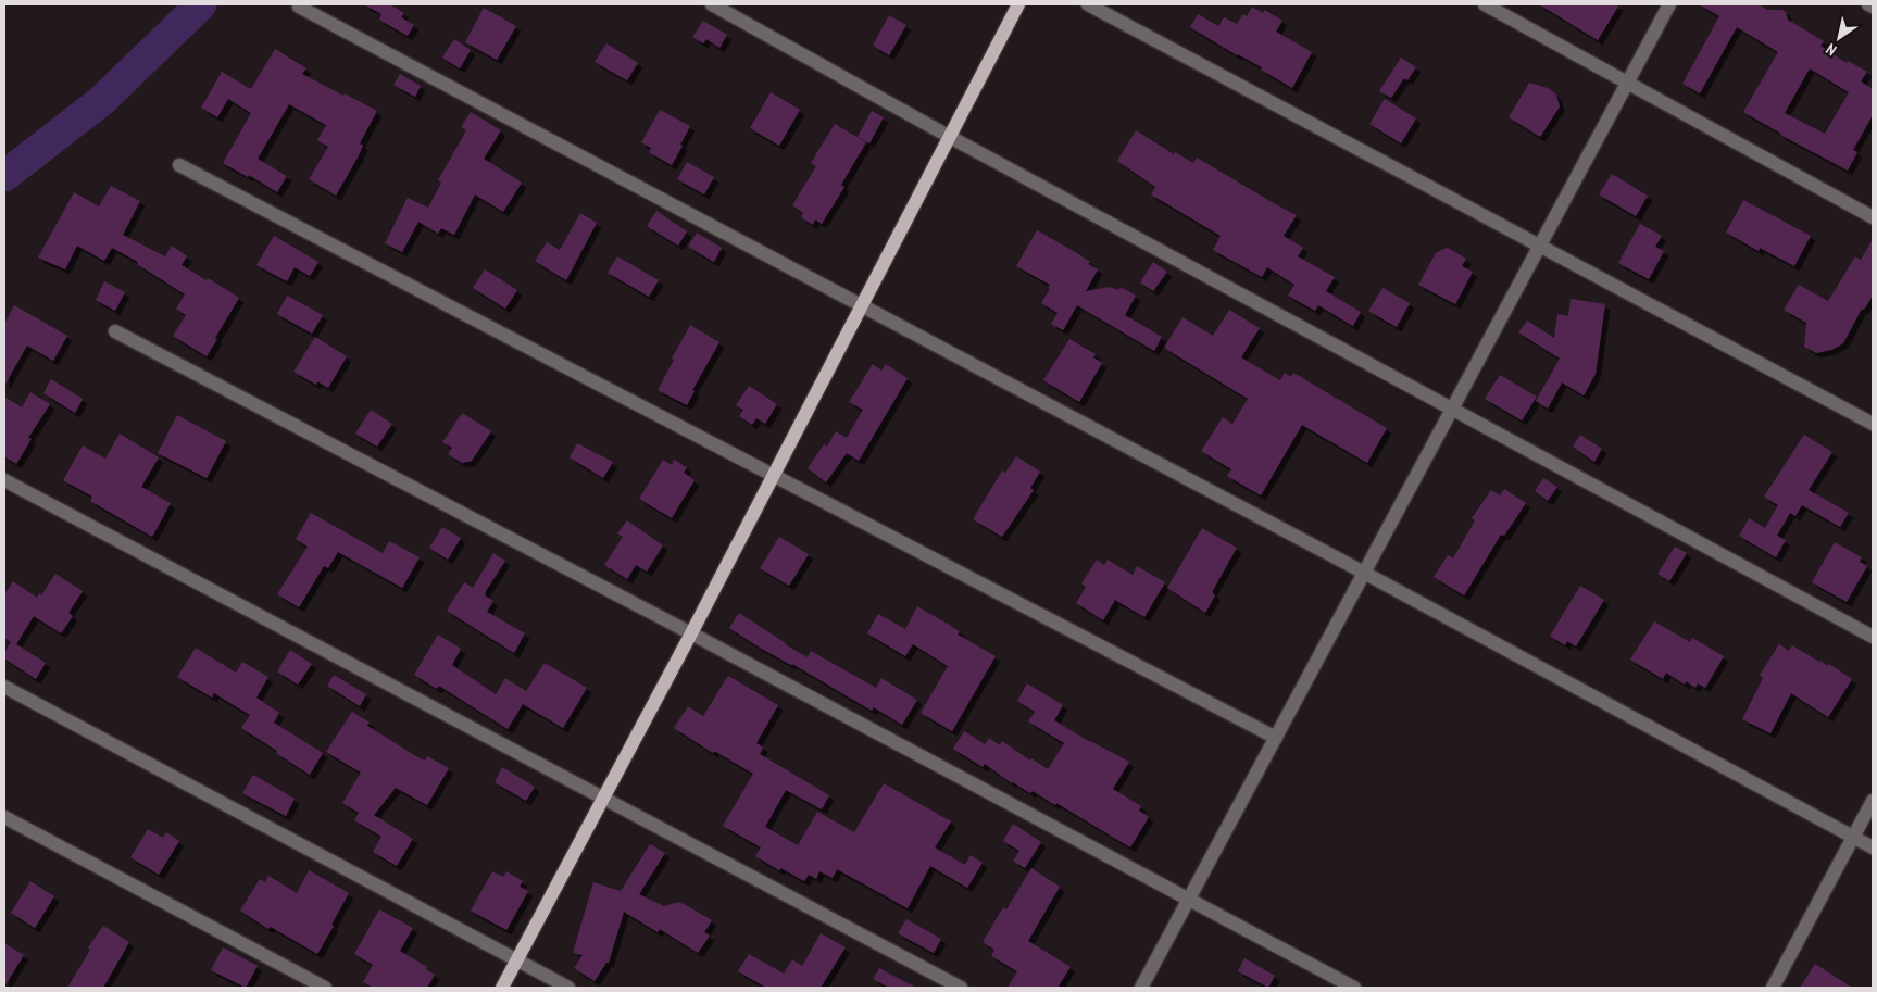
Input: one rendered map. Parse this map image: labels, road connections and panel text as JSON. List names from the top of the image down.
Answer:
{
  "north": "bottom left"
}
